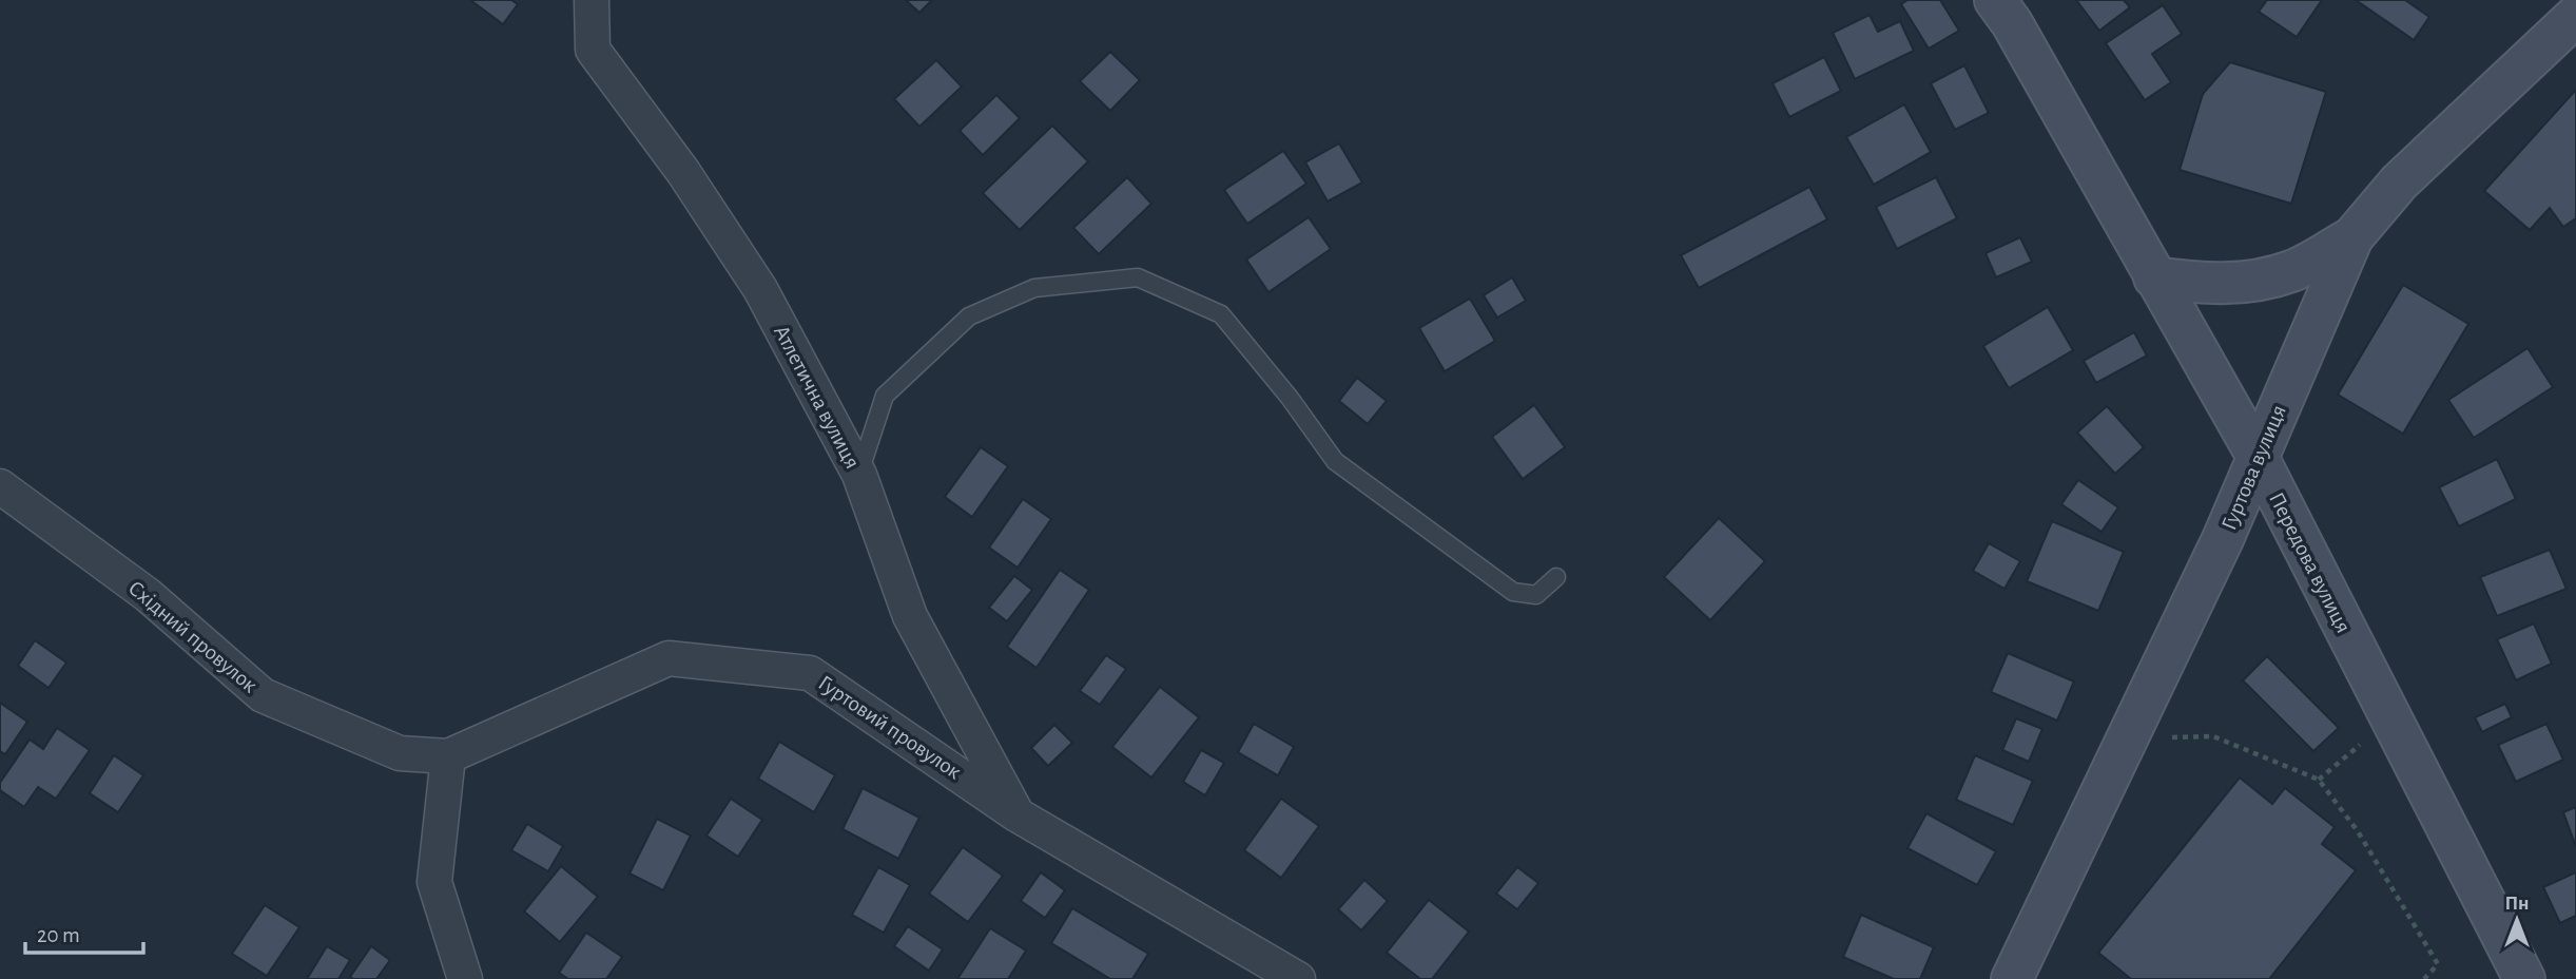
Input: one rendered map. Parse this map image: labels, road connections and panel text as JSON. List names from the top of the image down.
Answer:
{
  "streets": {
    "street": [
      "Атлетична вулиця",
      "Гуртова вулиця",
      "Передова вулиця",
      "Східний провулок",
      "Гуртовий провулок"
    ]
  },
  "crossings": [
    ["Атлетична вулиця", "Гуртовий провулок"],
    ["Гуртова вулиця", "Передова вулиця"],
    ["Східний провулок", "Гуртовий провулок"]
  ],
  "scale_bar": "20 m",
  "north": "top"
}
